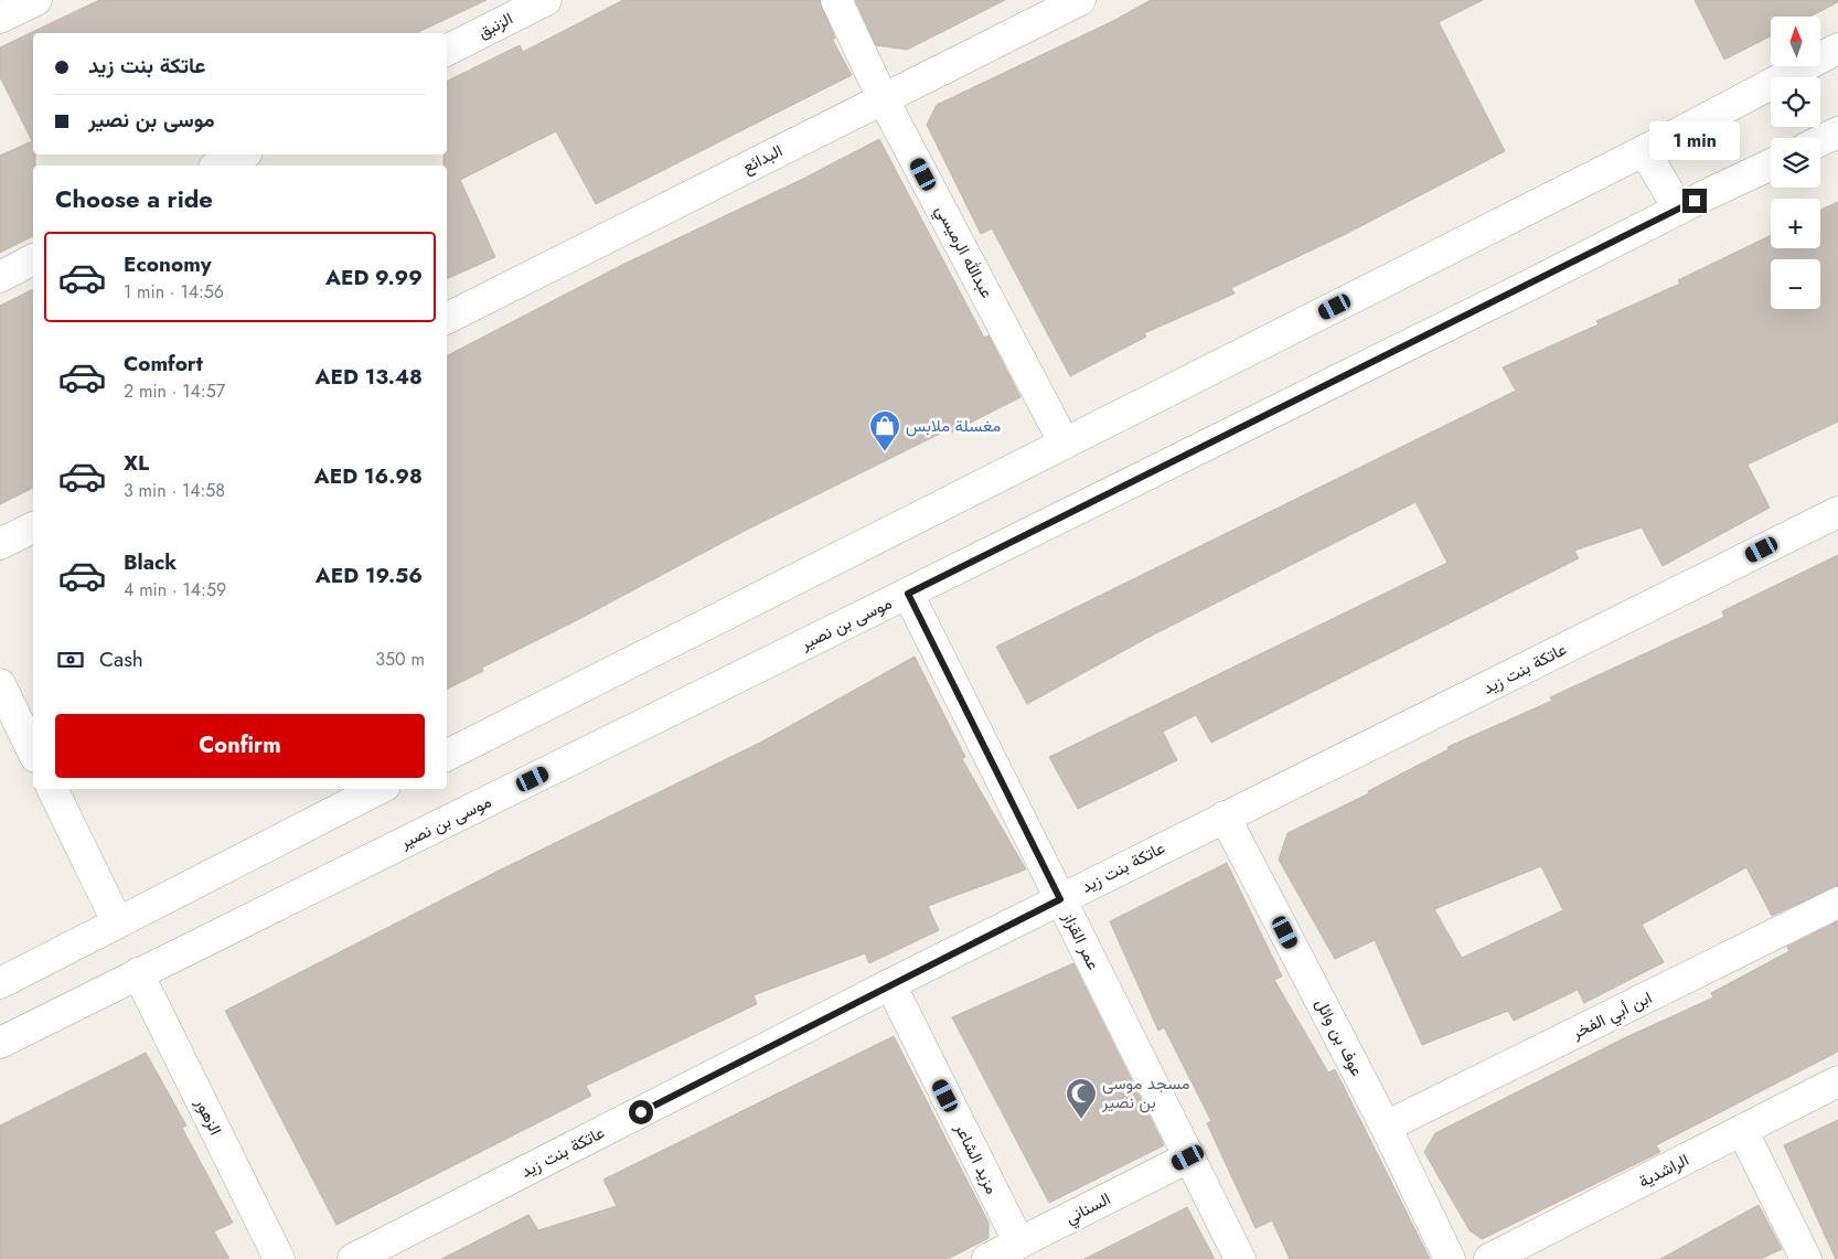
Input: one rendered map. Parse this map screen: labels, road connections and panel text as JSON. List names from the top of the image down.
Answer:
{
  "streets": {
    "street": [
      "الزنبق",
      "البدائع",
      "عبدالله الرميسي",
      "موسى بن نصير",
      "عاتكة بنت زيد",
      "عمر القزاز",
      "ابن أبي الفخر",
      "عوف بن وائل",
      "الزهور",
      "مزيد الشاعر",
      "الراشدية",
      "السناني"
    ]
  },
  "crossings": [
    ["البدائع", "عبدالله الرميسي"],
    ["موسى بن نصير", "عمر القزاز"],
    ["موسى بن نصير", "الزهور"],
    ["عاتكة بنت زيد", "عمر القزاز"],
    ["عاتكة بنت زيد", "عوف بن وائل"],
    ["عاتكة بنت زيد", "مزيد الشاعر"],
    ["عمر القزاز", "السناني"],
    ["ابن أبي الفخر", "عوف بن وائل"],
    ["مزيد الشاعر", "السناني"]
  ],
  "places": {
    "shop": ["مغسلة ملابس"],
    "mosque": ["مسجد موسى بن نصير"]
  },
  "north": "top",
  "page": {
    "map_buttons": ["+", "−"],
    "banner": ["عاتكة بنت زيد", "موسى بن نصير"],
    "bubble": "1 min",
    "heading": "Choose a ride",
    "list": [
      {
        "name": "Economy",
        "note": "1 min · 14:56",
        "value": "AED 9.99"
      },
      {
        "name": "Comfort",
        "note": "2 min · 14:57",
        "value": "AED 13.48"
      },
      {
        "name": "XL",
        "note": "3 min · 14:58",
        "value": "AED 16.98"
      },
      {
        "name": "Black",
        "note": "4 min · 14:59",
        "value": "AED 19.56"
      }
    ],
    "pay": ["Cash", "350 m"],
    "buttons": "Confirm"
  }
}
